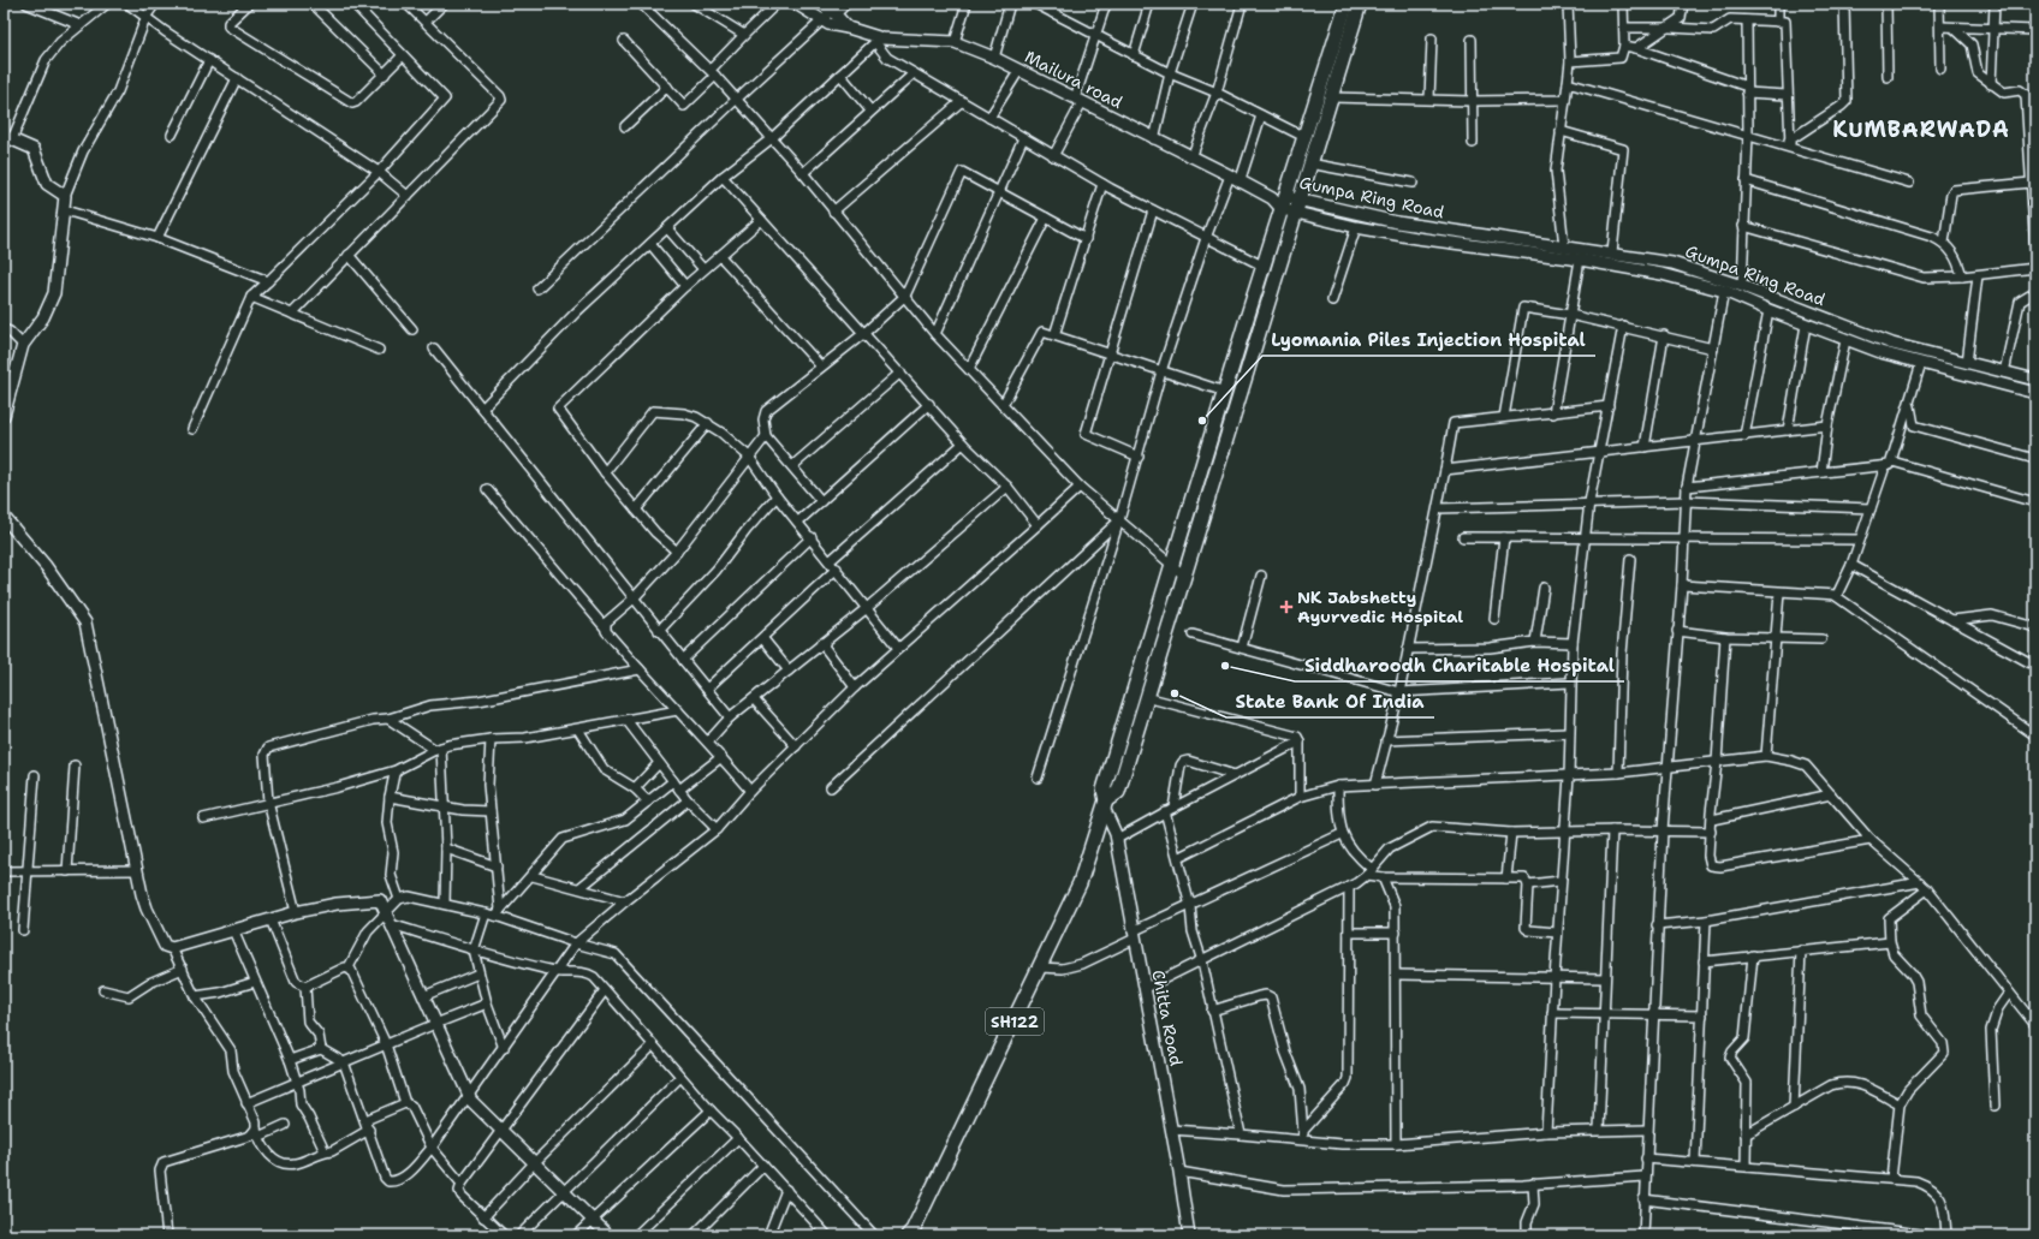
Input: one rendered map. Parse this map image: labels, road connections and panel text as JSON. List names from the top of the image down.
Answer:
{
  "streets": {
    "main road": ["SH122"],
    "street": ["Mailura road", "Gumpa Ring Road", "Chitta Road"]
  },
  "crossings": [
    ["Mailura road", "Gumpa Ring Road"],
    ["Mailura road", "SH122"],
    ["Gumpa Ring Road", "SH122"],
    ["Chitta Road", "SH122"]
  ],
  "districts": ["KUMBARWADA"],
  "places": {
    "other": ["Lyomania Piles Injection Hospital", "Siddharoodh Charitable Hospital", "State Bank Of India"],
    "health": ["NK Jabshetty Ayurvedic Hospital"]
  }
}
